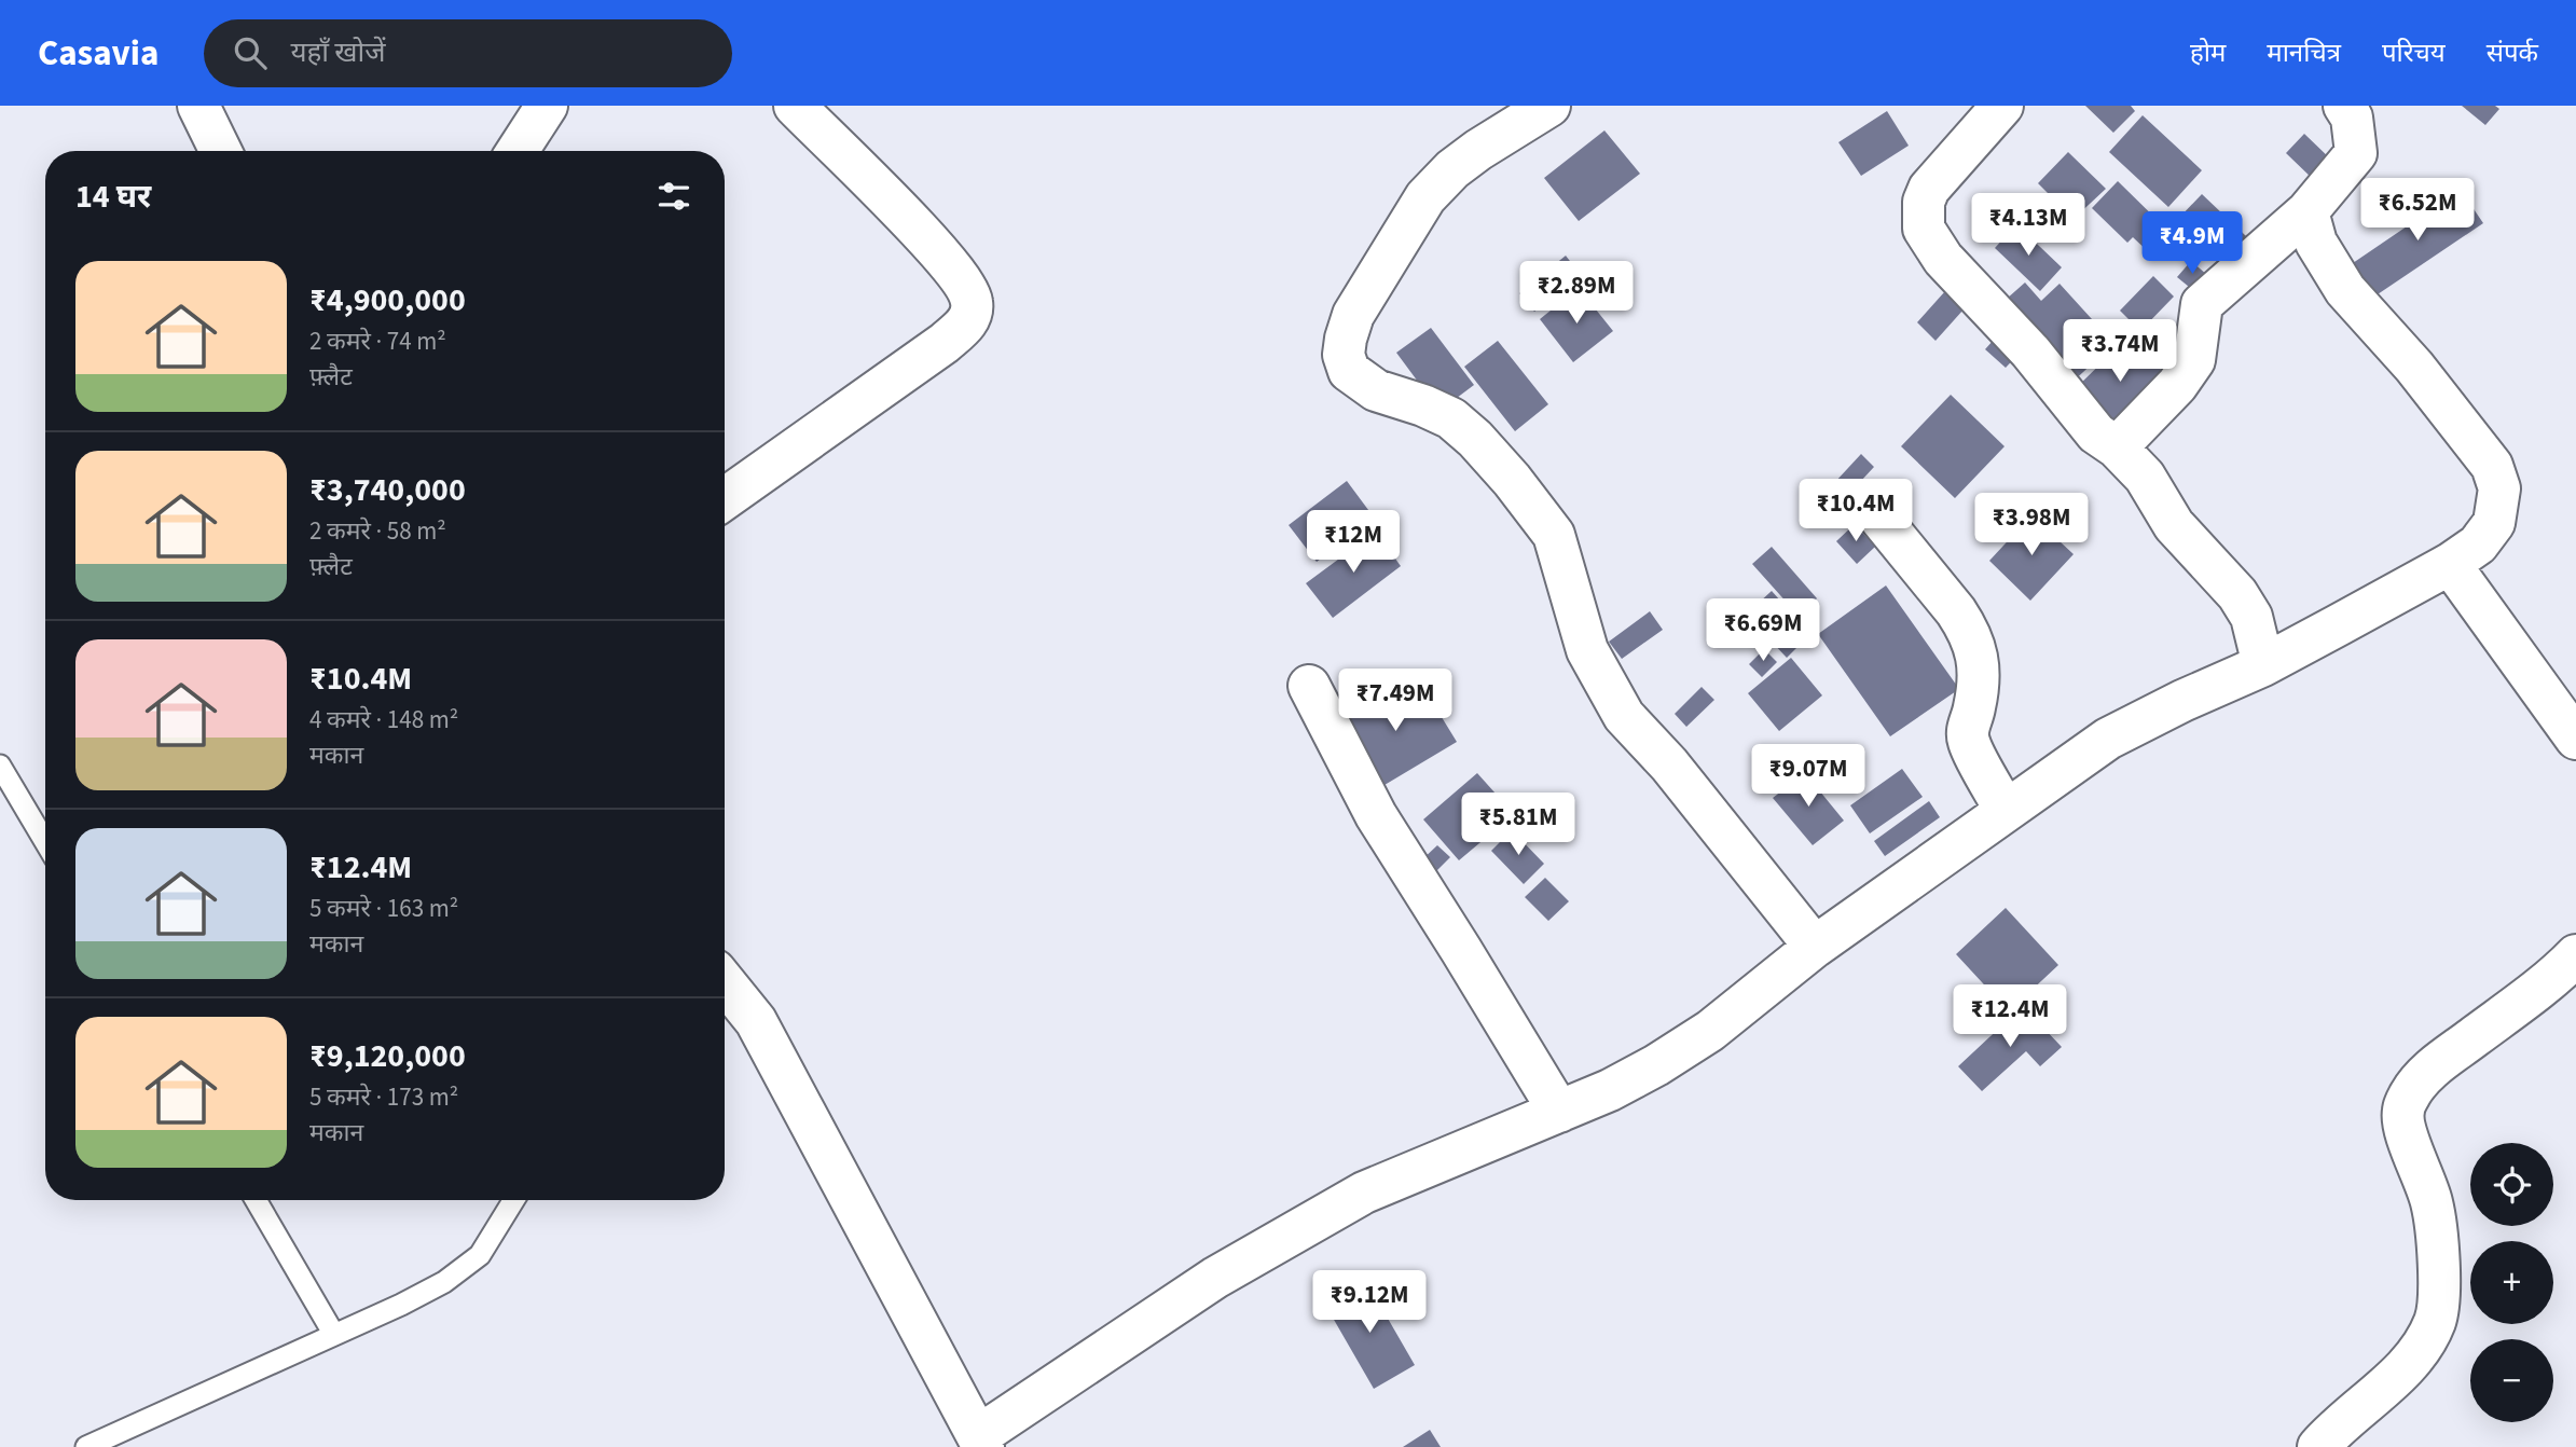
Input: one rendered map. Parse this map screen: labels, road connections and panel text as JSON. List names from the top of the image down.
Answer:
{
  "page": {
    "header": "Casavia",
    "search": "यहाँ खोजें",
    "nav": [
      "होम",
      "मानचित्र",
      "परिचय",
      "संपर्क"
    ],
    "heading": "14 घर",
    "price": [
      "₹6.52M",
      "₹4.13M",
      "₹4.9M",
      "₹2.89M",
      "₹3.74M",
      "₹10.4M",
      "₹3.98M",
      "₹12M",
      "₹6.69M",
      "₹7.49M",
      "₹9.07M",
      "₹5.81M",
      "₹12.4M",
      "₹9.12M"
    ],
    "list": [
      {
        "name": "₹4,900,000",
        "note": "2 कमरे · 74 m² · फ़्लैट"
      },
      {
        "name": "₹3,740,000",
        "note": "2 कमरे · 58 m² · फ़्लैट"
      },
      {
        "name": "₹10.4M",
        "note": "4 कमरे · 148 m² · मकान"
      },
      {
        "name": "₹12.4M",
        "note": "5 कमरे · 163 m² · मकान"
      },
      {
        "name": "₹9,120,000",
        "note": "5 कमरे · 173 m² · मकान"
      }
    ],
    "map_buttons": ["+", "−"]
  }
}
